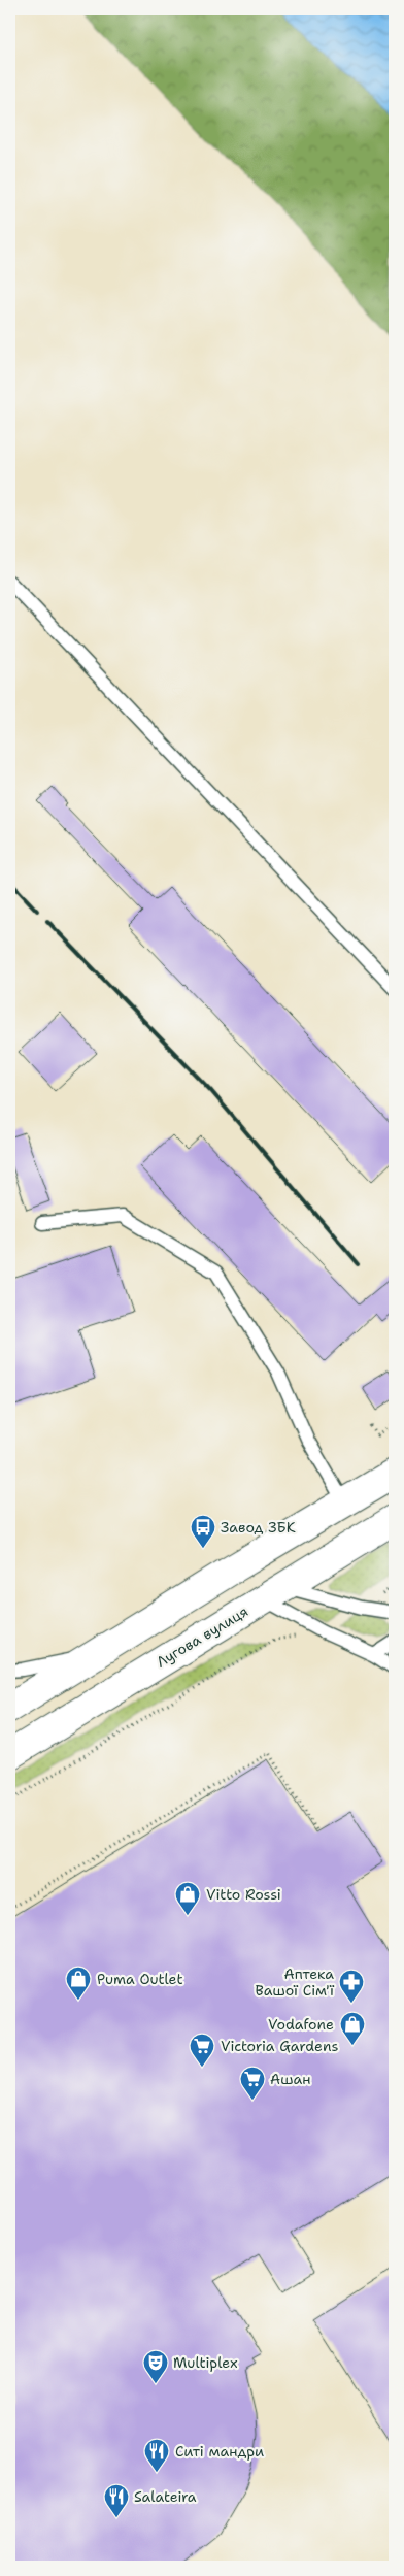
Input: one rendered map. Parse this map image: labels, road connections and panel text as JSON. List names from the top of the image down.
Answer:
{
  "streets": {
    "main road": ["Лугова вулиця"]
  },
  "places": {
    "bus stop": ["Завод ЗБК"],
    "shop": ["Vitto Rossi", "Puma Outlet", "Vodafone"],
    "pharmacy": ["Аптека Вашої Сім'ї"],
    "supermarket": ["Victoria Gardens", "Ашан"],
    "theatre": ["Multiplex"],
    "restaurant": ["Ситі мандри", "Salateira"]
  }
}
